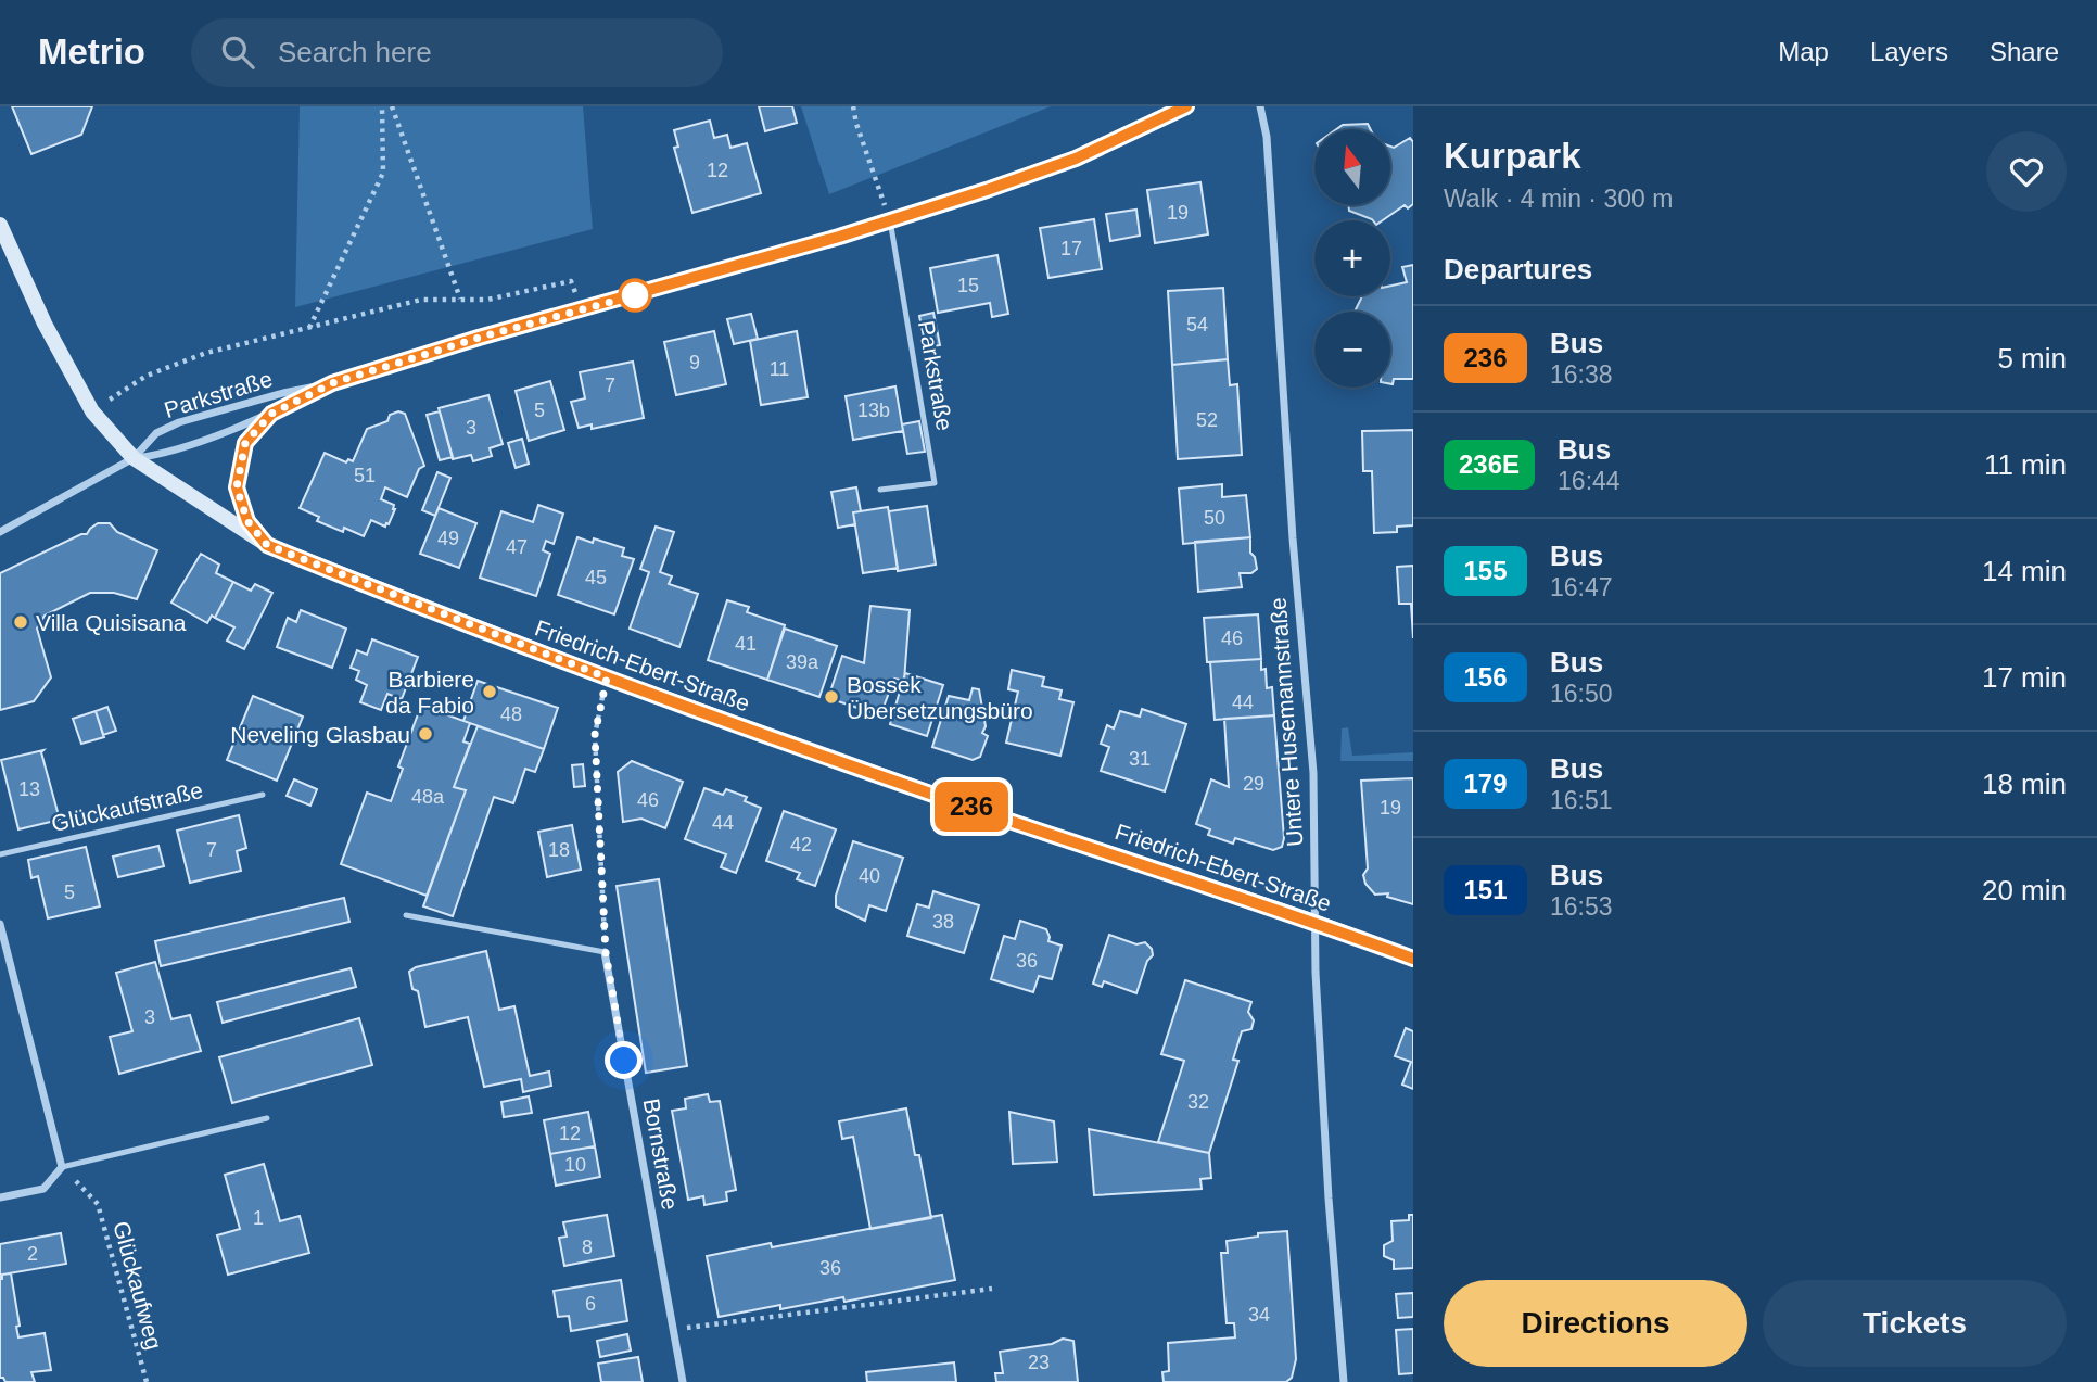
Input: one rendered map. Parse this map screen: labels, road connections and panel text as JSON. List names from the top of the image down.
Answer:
{
  "streets": {
    "main road": ["Friedrich-Ebert-Straße"],
    "street": ["Parkstraße", "Untere Husemannstraße", "Bornstraße"],
    "lane": ["Glückaufstraße"],
    "path": ["Glückaufweg"]
  },
  "crossings": [
    ["Parkstraße", "Friedrich-Ebert-Straße"],
    ["Friedrich-Ebert-Straße", "Untere Husemannstraße"]
  ],
  "places": [
    "Villa Quisisana",
    "Barbiere da Fabio",
    "Bossek Übersetzungsbüro",
    "Neveling Glasbau"
  ],
  "lines": ["bus line 236"],
  "house_numbers": [
    "12",
    "19",
    "17",
    "15",
    "54",
    "9",
    "11",
    "7",
    "5",
    "13b",
    "52",
    "3",
    "51",
    "50",
    "49",
    "47",
    "45",
    "46",
    "41",
    "39a",
    "44",
    "48",
    "31",
    "29",
    "13",
    "48a",
    "46",
    "19",
    "44",
    "42",
    "7",
    "18",
    "40",
    "5",
    "38",
    "36",
    "3",
    "32",
    "12",
    "10",
    "1",
    "8",
    "2",
    "36",
    "6",
    "34",
    "23"
  ],
  "north": "top",
  "page": {
    "header": "Metrio",
    "search": "Search here",
    "nav": ["Map", "Layers", "Share"],
    "on_map": "236",
    "heading": [
      ["Kurpark", "Walk · 4 min · 300 m"],
      "Departures"
    ],
    "map_buttons": ["+", "−"],
    "list": [
      {
        "mark": "236",
        "name": "Bus",
        "note": "16:38",
        "value": "5 min"
      },
      {
        "mark": "236E",
        "name": "Bus",
        "note": "16:44",
        "value": "11 min"
      },
      {
        "mark": "155",
        "name": "Bus",
        "note": "16:47",
        "value": "14 min"
      },
      {
        "mark": "156",
        "name": "Bus",
        "note": "16:50",
        "value": "17 min"
      },
      {
        "mark": "179",
        "name": "Bus",
        "note": "16:51",
        "value": "18 min"
      },
      {
        "mark": "151",
        "name": "Bus",
        "note": "16:53",
        "value": "20 min"
      }
    ],
    "buttons": ["Directions", "Tickets"]
  }
}
